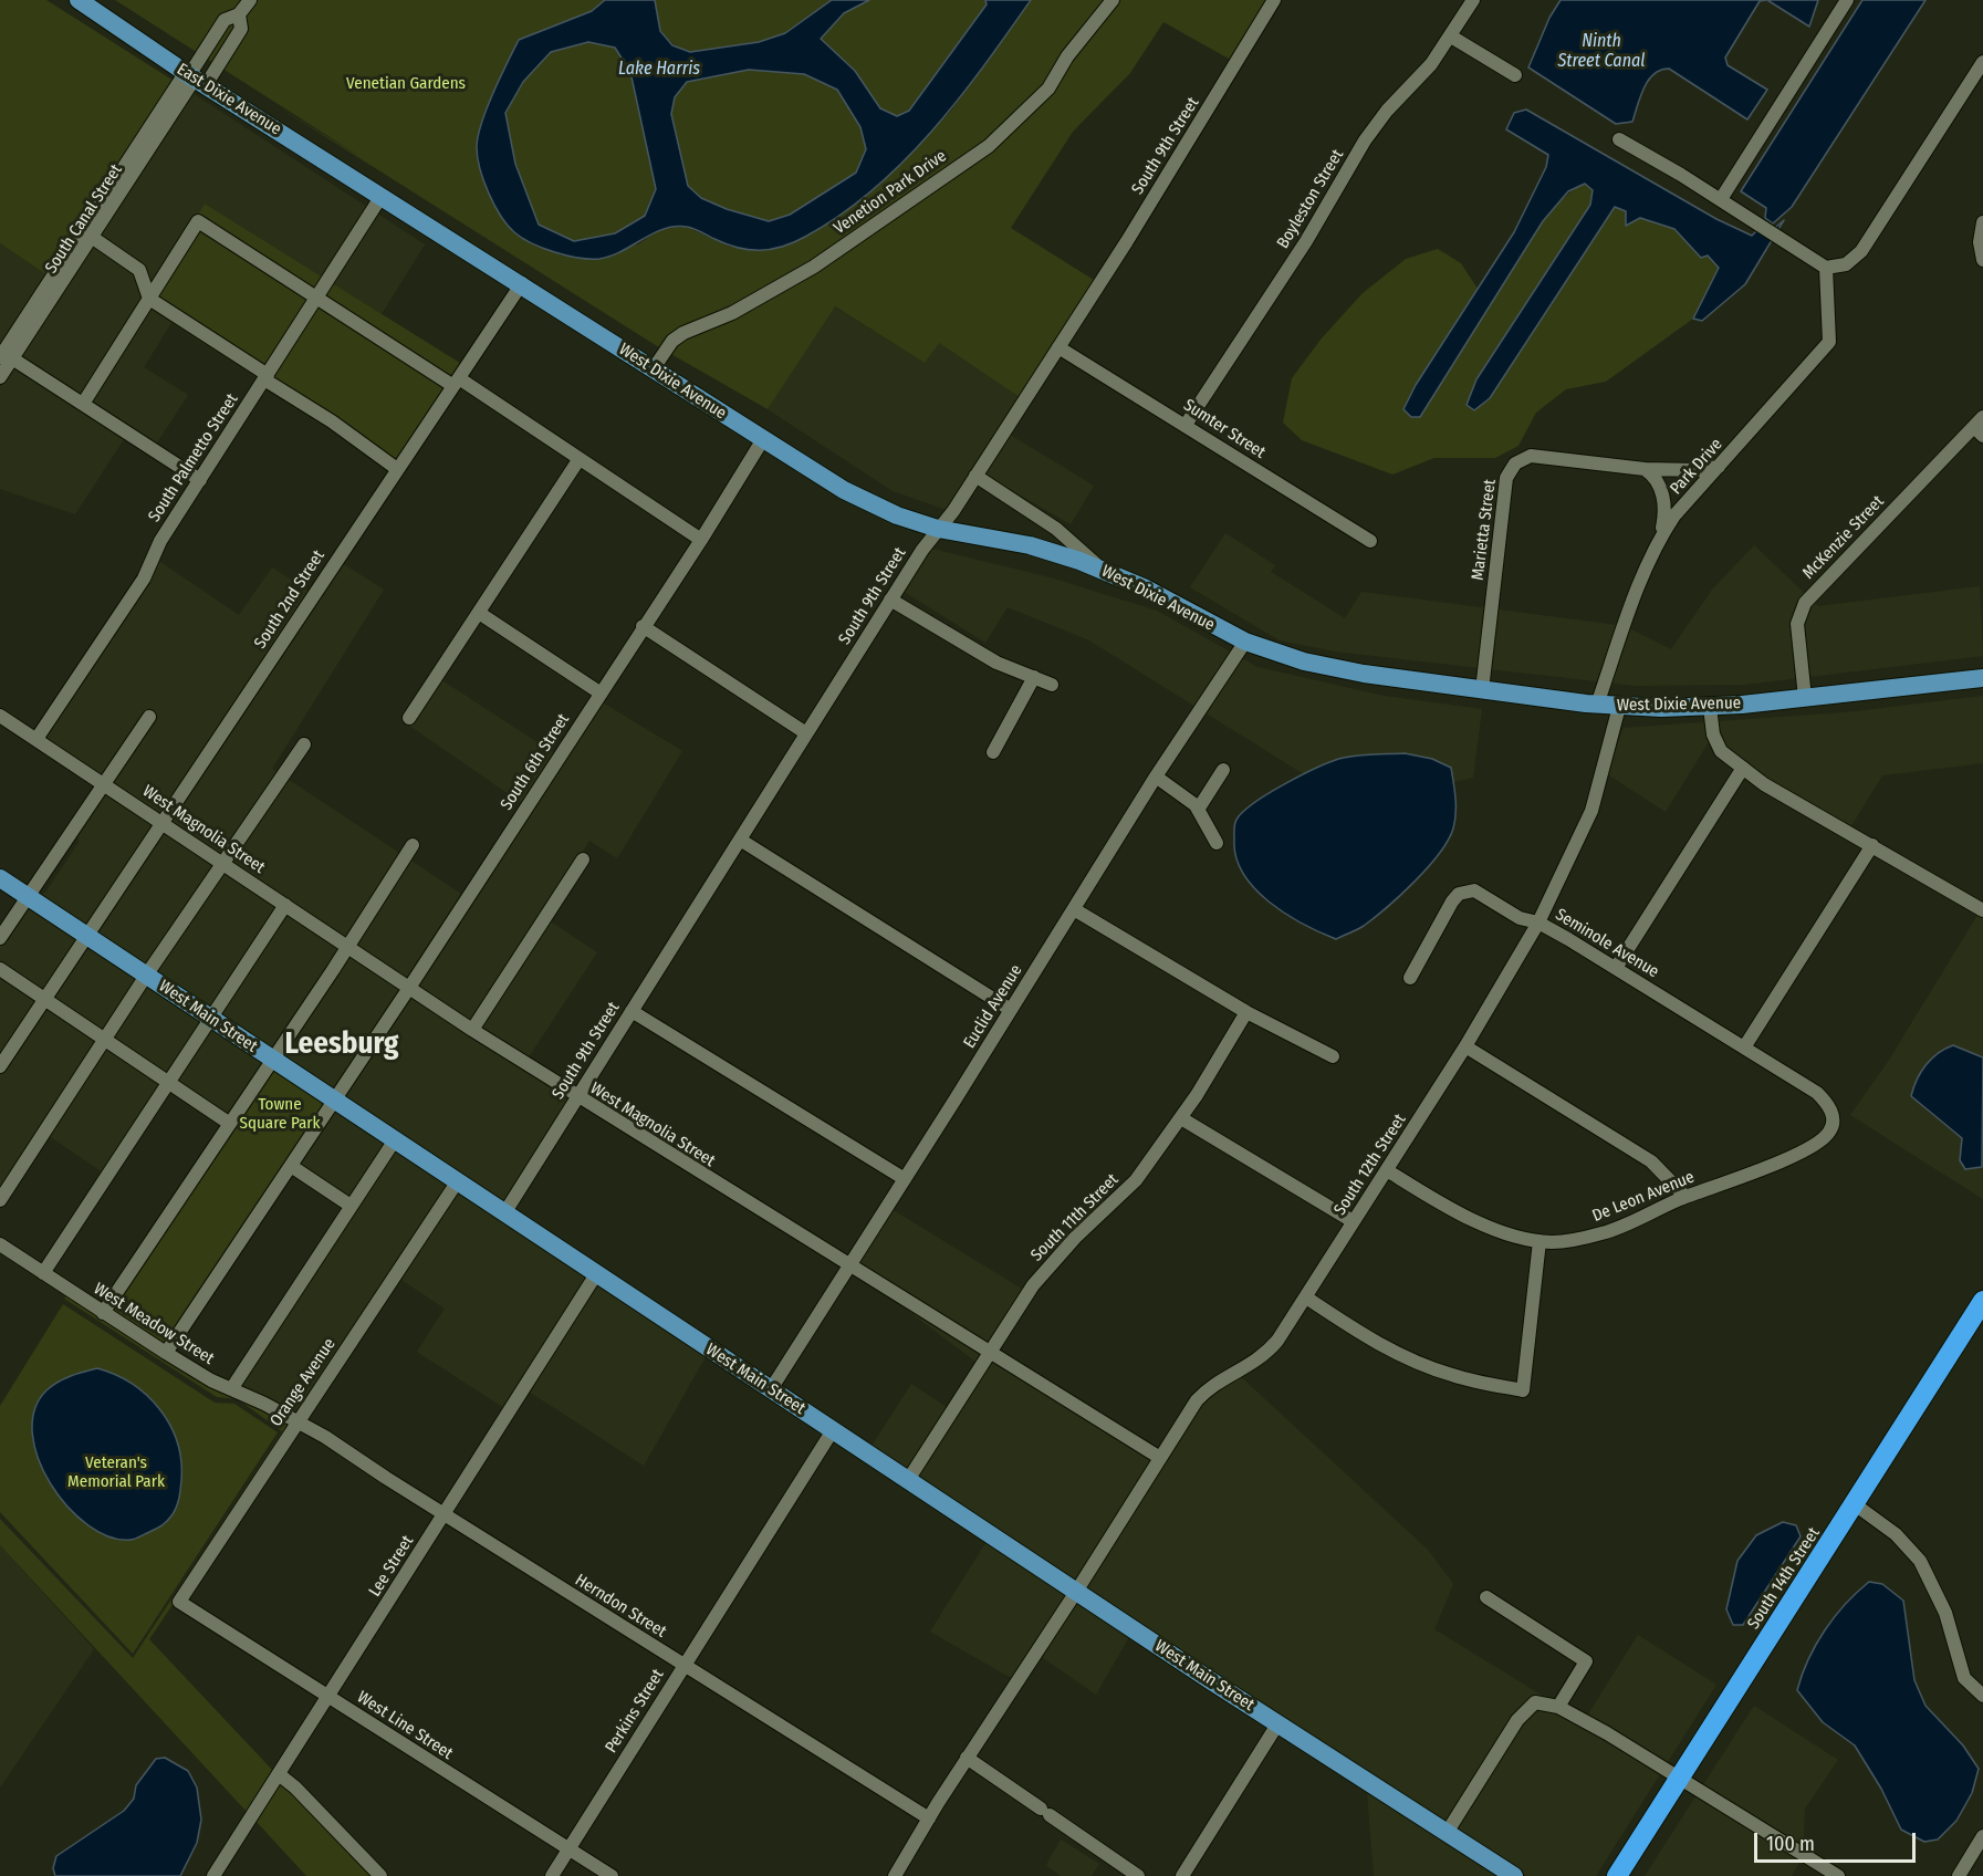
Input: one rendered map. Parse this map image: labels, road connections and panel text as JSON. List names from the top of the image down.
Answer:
{
  "streets": {
    "highway": ["South 14th Street"],
    "main road": ["East Dixie Avenue", "West Dixie Avenue", "West Main Street"],
    "street": [
      "South 9th Street",
      "Venetion Park Drive",
      "Boyleston Street",
      "South Canal Street",
      "Sumter Street",
      "South Palmetto Street",
      "Park Drive",
      "Marietta Street",
      "McKenzie Street",
      "South 2nd Street",
      "South 6th Street",
      "West Magnolia Street",
      "Seminole Avenue",
      "Euclid Avenue",
      "South 12th Street",
      "De Leon Avenue",
      "South 11th Street",
      "West Meadow Street",
      "Orange Avenue",
      "Lee Street",
      "Herndon Street",
      "Perkins Street",
      "West Line Street"
    ]
  },
  "crossings": [
    ["East Dixie Avenue", "South Canal Street"],
    ["East Dixie Avenue", "West Dixie Avenue"],
    ["East Dixie Avenue", "South Palmetto Street"],
    ["South 9th Street", "West Dixie Avenue"],
    ["South 9th Street", "Sumter Street"],
    ["South 9th Street", "West Magnolia Street"],
    ["South 9th Street", "West Main Street"],
    ["Venetion Park Drive", "West Dixie Avenue"],
    ["Boyleston Street", "Sumter Street"],
    ["West Dixie Avenue", "South Palmetto Street"],
    ["West Dixie Avenue", "Park Drive"],
    ["West Dixie Avenue", "Marietta Street"],
    ["West Dixie Avenue", "McKenzie Street"],
    ["West Dixie Avenue", "South 2nd Street"],
    ["West Dixie Avenue", "South 6th Street"],
    ["West Dixie Avenue", "Euclid Avenue"],
    ["West Dixie Avenue", "South 12th Street"],
    ["South Palmetto Street", "West Magnolia Street"],
    ["Park Drive", "Marietta Street"],
    ["South 2nd Street", "West Magnolia Street"],
    ["South 2nd Street", "West Main Street"],
    ["South 6th Street", "West Magnolia Street"],
    ["South 6th Street", "West Main Street"],
    ["South 6th Street", "West Meadow Street"],
    ["West Magnolia Street", "Euclid Avenue"],
    ["West Magnolia Street", "South 12th Street"],
    ["West Magnolia Street", "South 11th Street"],
    ["Seminole Avenue", "South 12th Street"],
    ["Seminole Avenue", "De Leon Avenue"],
    ["Euclid Avenue", "West Main Street"],
    ["West Main Street", "South 12th Street"],
    ["West Main Street", "South 11th Street"],
    ["West Main Street", "Orange Avenue"],
    ["West Main Street", "Lee Street"],
    ["West Main Street", "Perkins Street"],
    ["South 12th Street", "De Leon Avenue"],
    ["South 12th Street", "Herndon Street"],
    ["West Meadow Street", "Orange Avenue"],
    ["West Meadow Street", "Herndon Street"],
    ["Orange Avenue", "Herndon Street"],
    ["Orange Avenue", "West Line Street"],
    ["Lee Street", "Herndon Street"],
    ["Lee Street", "West Line Street"],
    ["Herndon Street", "Perkins Street"],
    ["Perkins Street", "West Line Street"]
  ],
  "districts": ["Leesburg"],
  "water": ["Ninth Street Canal", "Lake Harris"],
  "parks": ["Venetian Gardens", "Towne Square Park", "Veteran's Memorial Park"],
  "scale_bar": "100 m"
}
